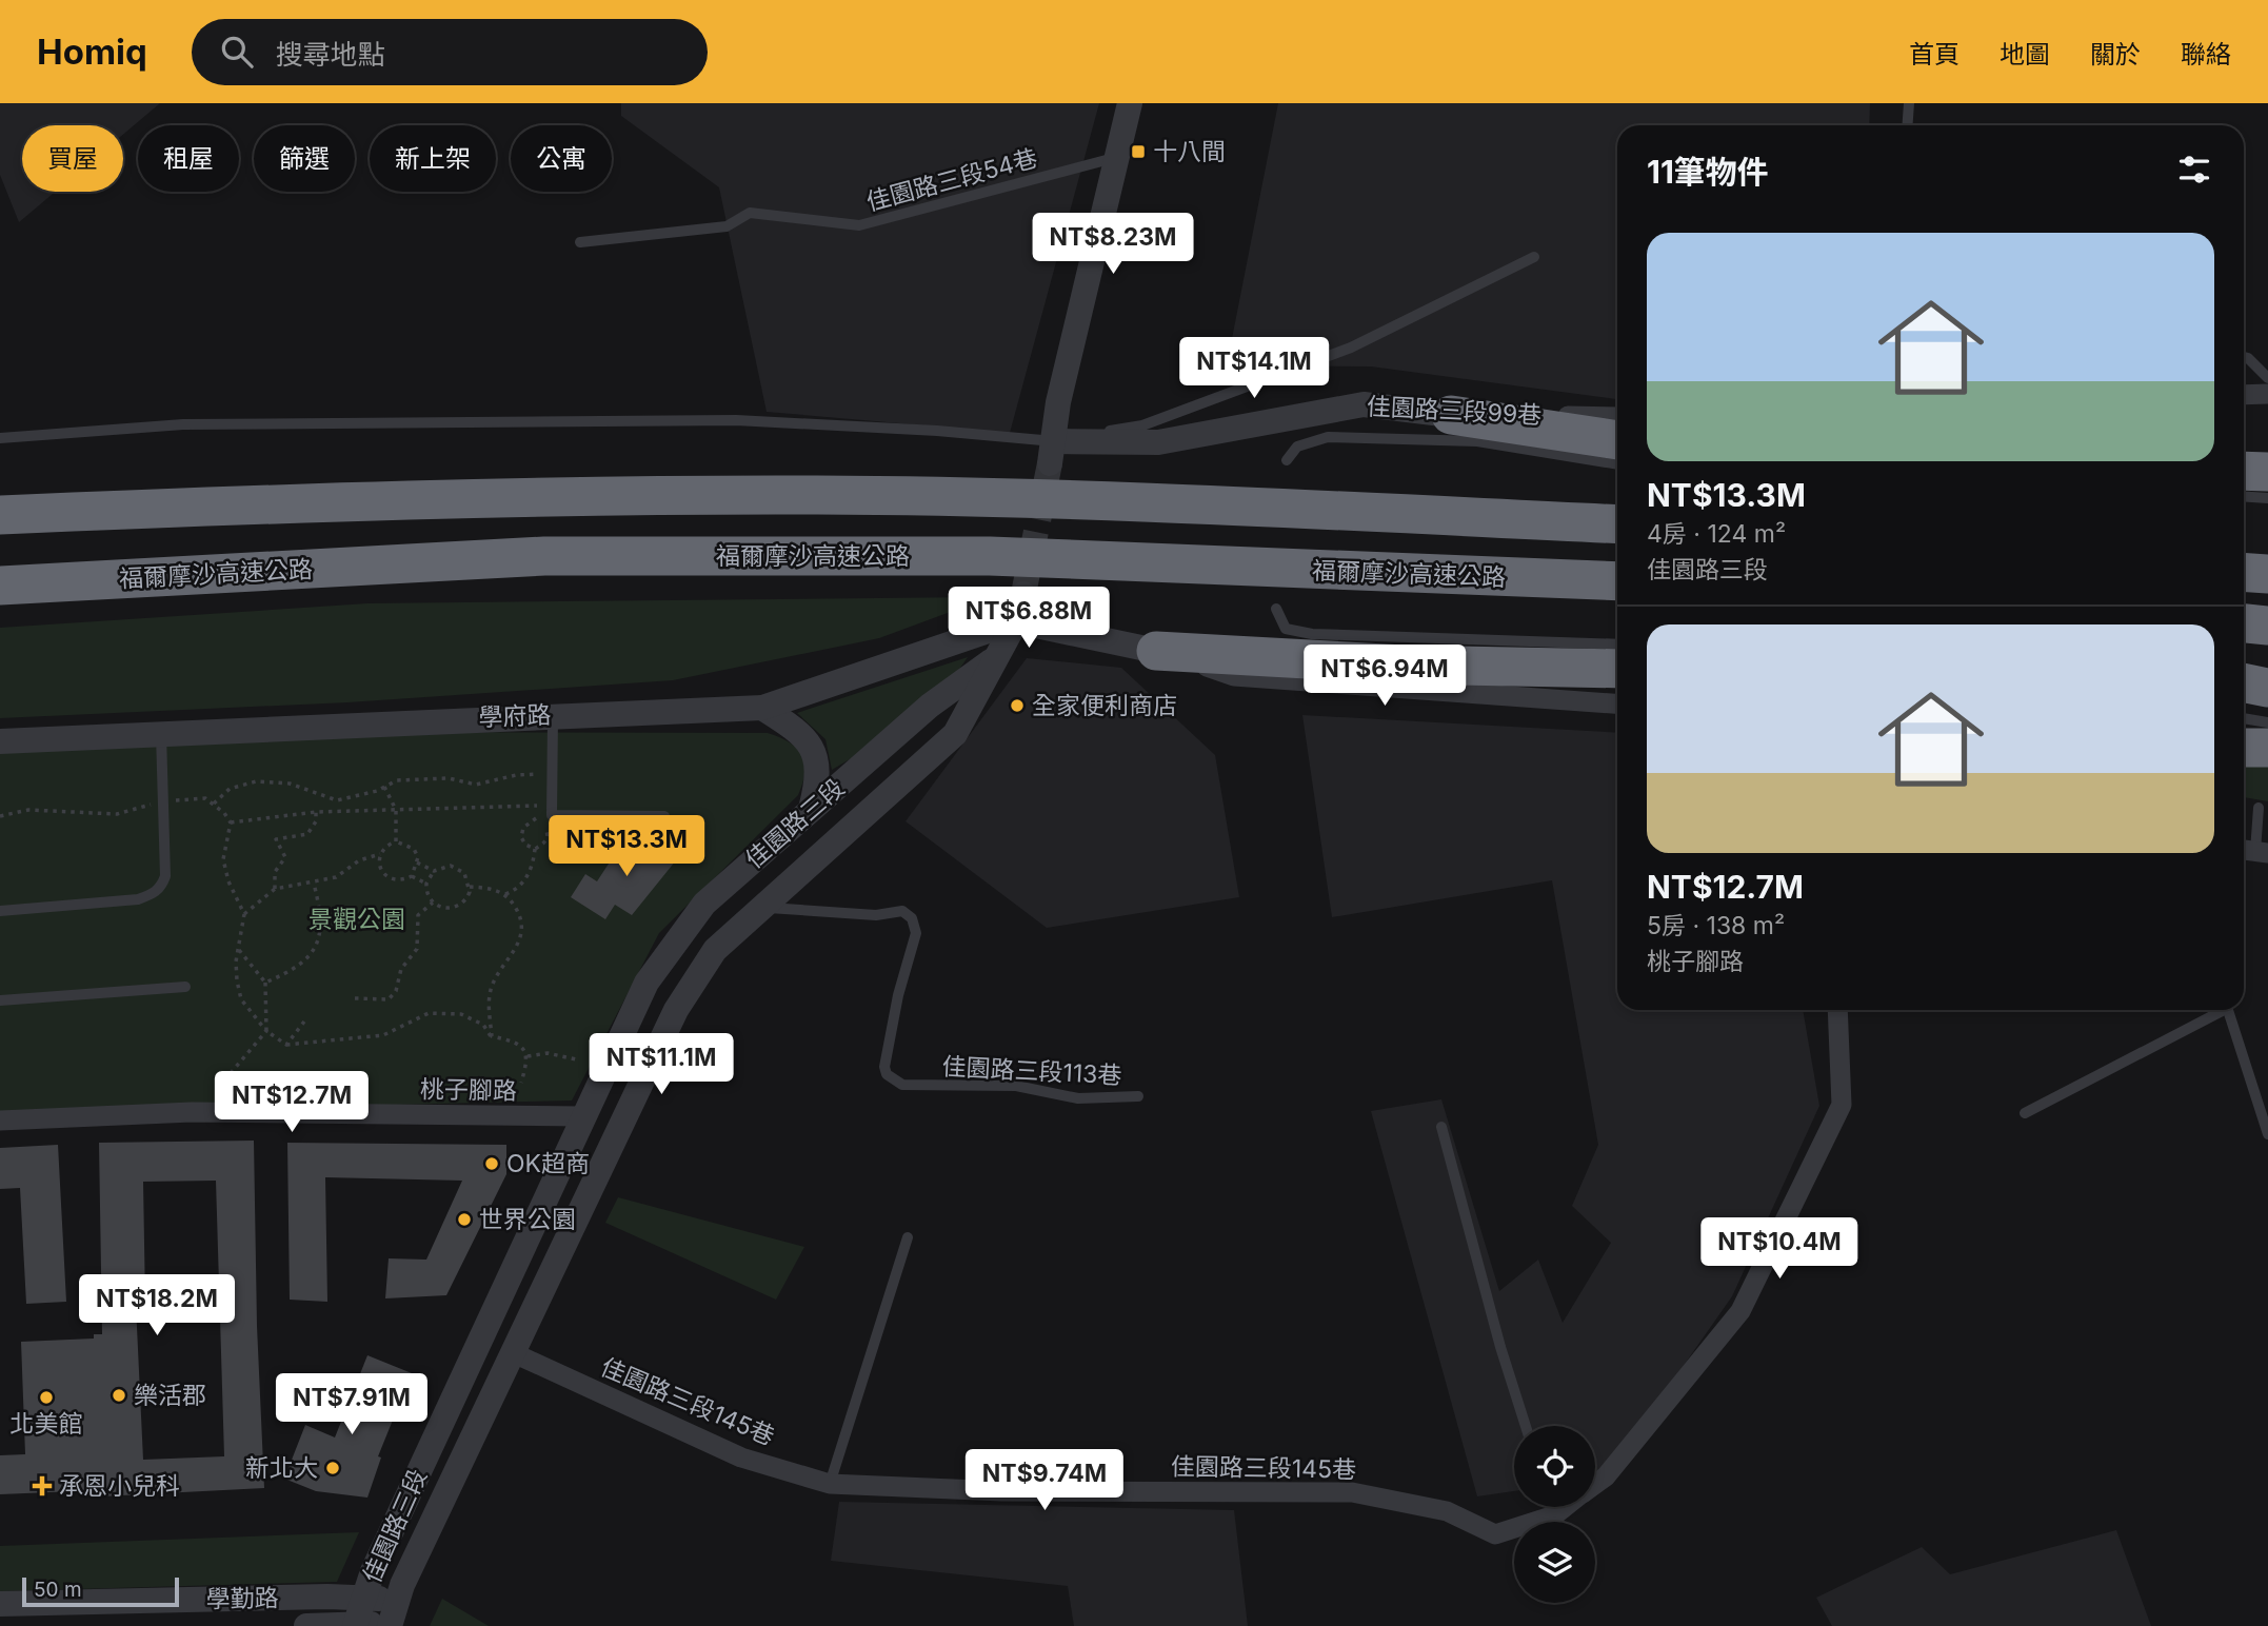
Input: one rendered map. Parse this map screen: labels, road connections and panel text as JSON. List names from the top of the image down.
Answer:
{
  "streets": {
    "highway": ["福爾摩沙高速公路"],
    "street": [
      "佳園路三段99巷",
      "學府路",
      "佳園路三段",
      "桃子腳路",
      "佳園路三段145巷",
      "學勤路"
    ],
    "lane": ["佳園路三段54巷", "佳園路三段113巷"]
  },
  "crossings": [
    ["學府路", "佳園路三段"],
    ["佳園路三段", "佳園路三段113巷"],
    ["佳園路三段", "桃子腳路"],
    ["佳園路三段", "佳園路三段145巷"],
    ["佳園路三段", "學勤路"]
  ],
  "parks": ["景觀公園"],
  "places": {
    "transit": ["十八間"],
    "other": [
      "全家便利商店",
      "OK超商",
      "世界公園",
      "樂活郡",
      "北美館",
      "新北大"
    ],
    "health": ["承恩小兒科"]
  },
  "scale_bar": "50 m",
  "page": {
    "header": "Homiq",
    "search": "搜尋地點",
    "nav": [
      "首頁",
      "地圖",
      "關於",
      "聯絡"
    ],
    "chip": [
      "買屋",
      "租屋",
      "篩選",
      "新上架",
      "公寓"
    ],
    "heading": "11筆物件",
    "price": [
      "NT$8.23M",
      "NT$14.1M",
      "NT$6.88M",
      "NT$6.94M",
      "NT$13.3M",
      "NT$11.1M",
      "NT$12.7M",
      "NT$10.4M",
      "NT$18.2M",
      "NT$7.91M",
      "NT$9.74M"
    ],
    "list": [
      {
        "name": "NT$13.3M",
        "note": "4房 · 124 m² · 佳園路三段"
      },
      {
        "name": "NT$12.7M",
        "note": "5房 · 138 m² · 桃子腳路"
      }
    ],
    "scale": "50 m"
  }
}
